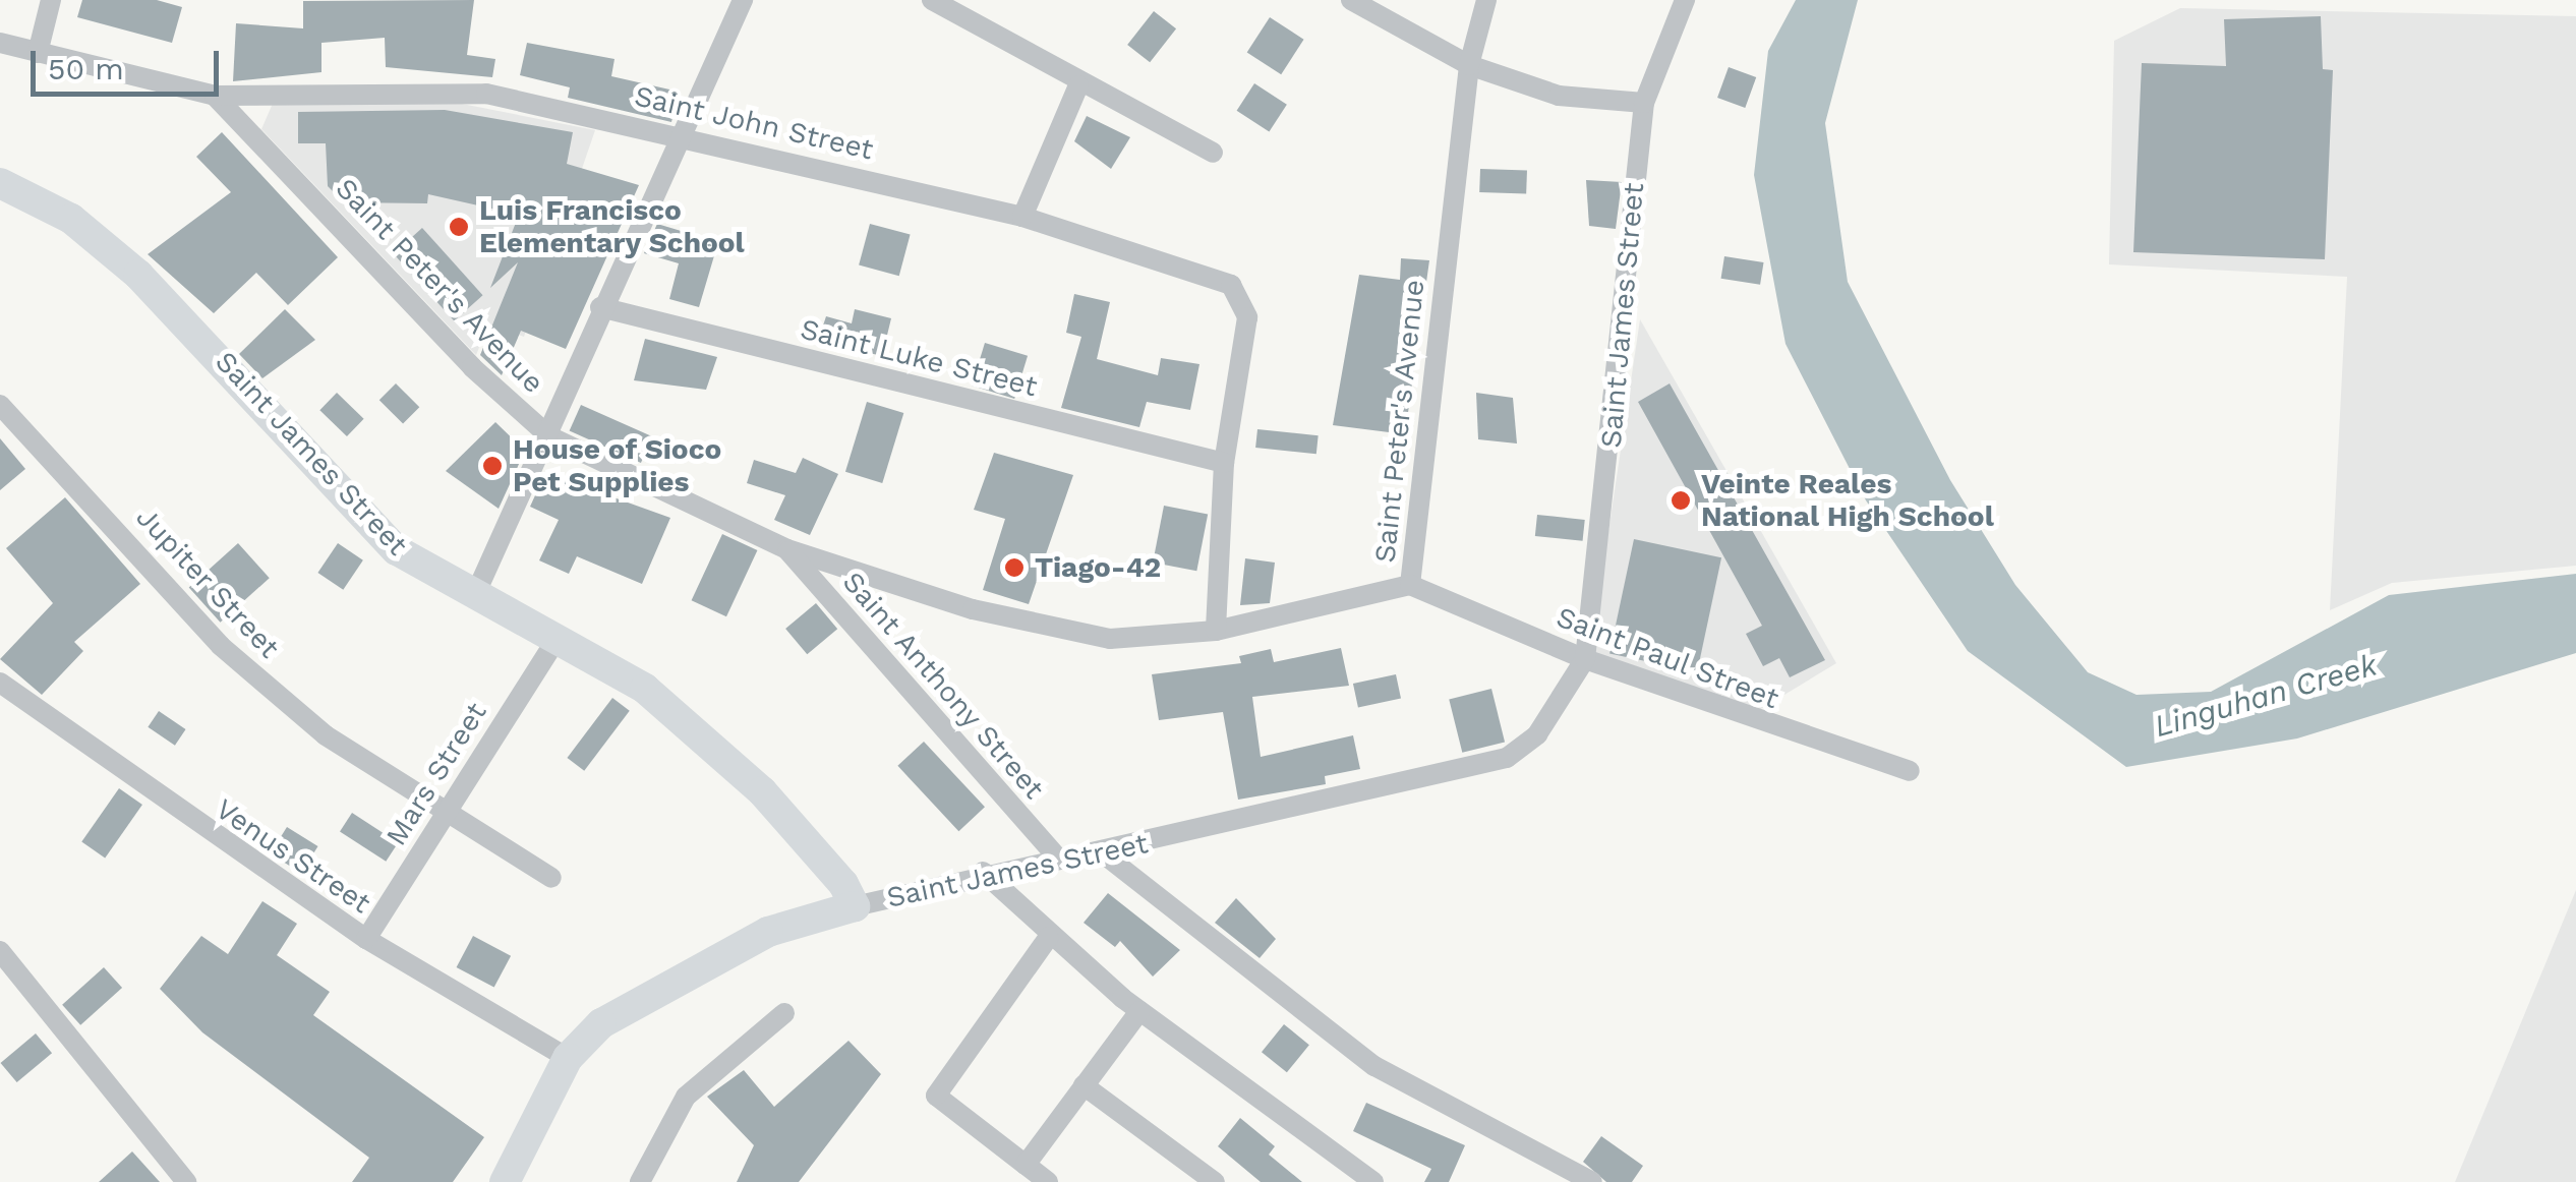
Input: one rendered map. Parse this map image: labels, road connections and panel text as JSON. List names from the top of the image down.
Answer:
{
  "streets": {
    "street": [
      "Saint John Street",
      "Saint Peter's Avenue",
      "Saint James Street",
      "Saint Luke Street",
      "Jupiter Street",
      "Saint Paul Street",
      "Saint Anthony Street",
      "Mars Street",
      "Venus Street"
    ]
  },
  "crossings": [
    ["Saint John Street", "Saint Peter's Avenue"],
    ["Saint John Street", "Saint Luke Street"],
    ["Saint Peter's Avenue", "Saint Paul Street"],
    ["Saint Peter's Avenue", "Saint Anthony Street"],
    ["Saint James Street", "Saint Paul Street"],
    ["Saint James Street", "Saint Anthony Street"],
    ["Saint James Street", "Mars Street"],
    ["Jupiter Street", "Mars Street"],
    ["Mars Street", "Venus Street"]
  ],
  "water": ["Linguhan Creek"],
  "places": [
    "Luis Francisco Elementary School",
    "House of Sioco Pet Supplies",
    "Veinte Reales National High School",
    "Tiago-42"
  ],
  "scale_bar": "50 m"
}
